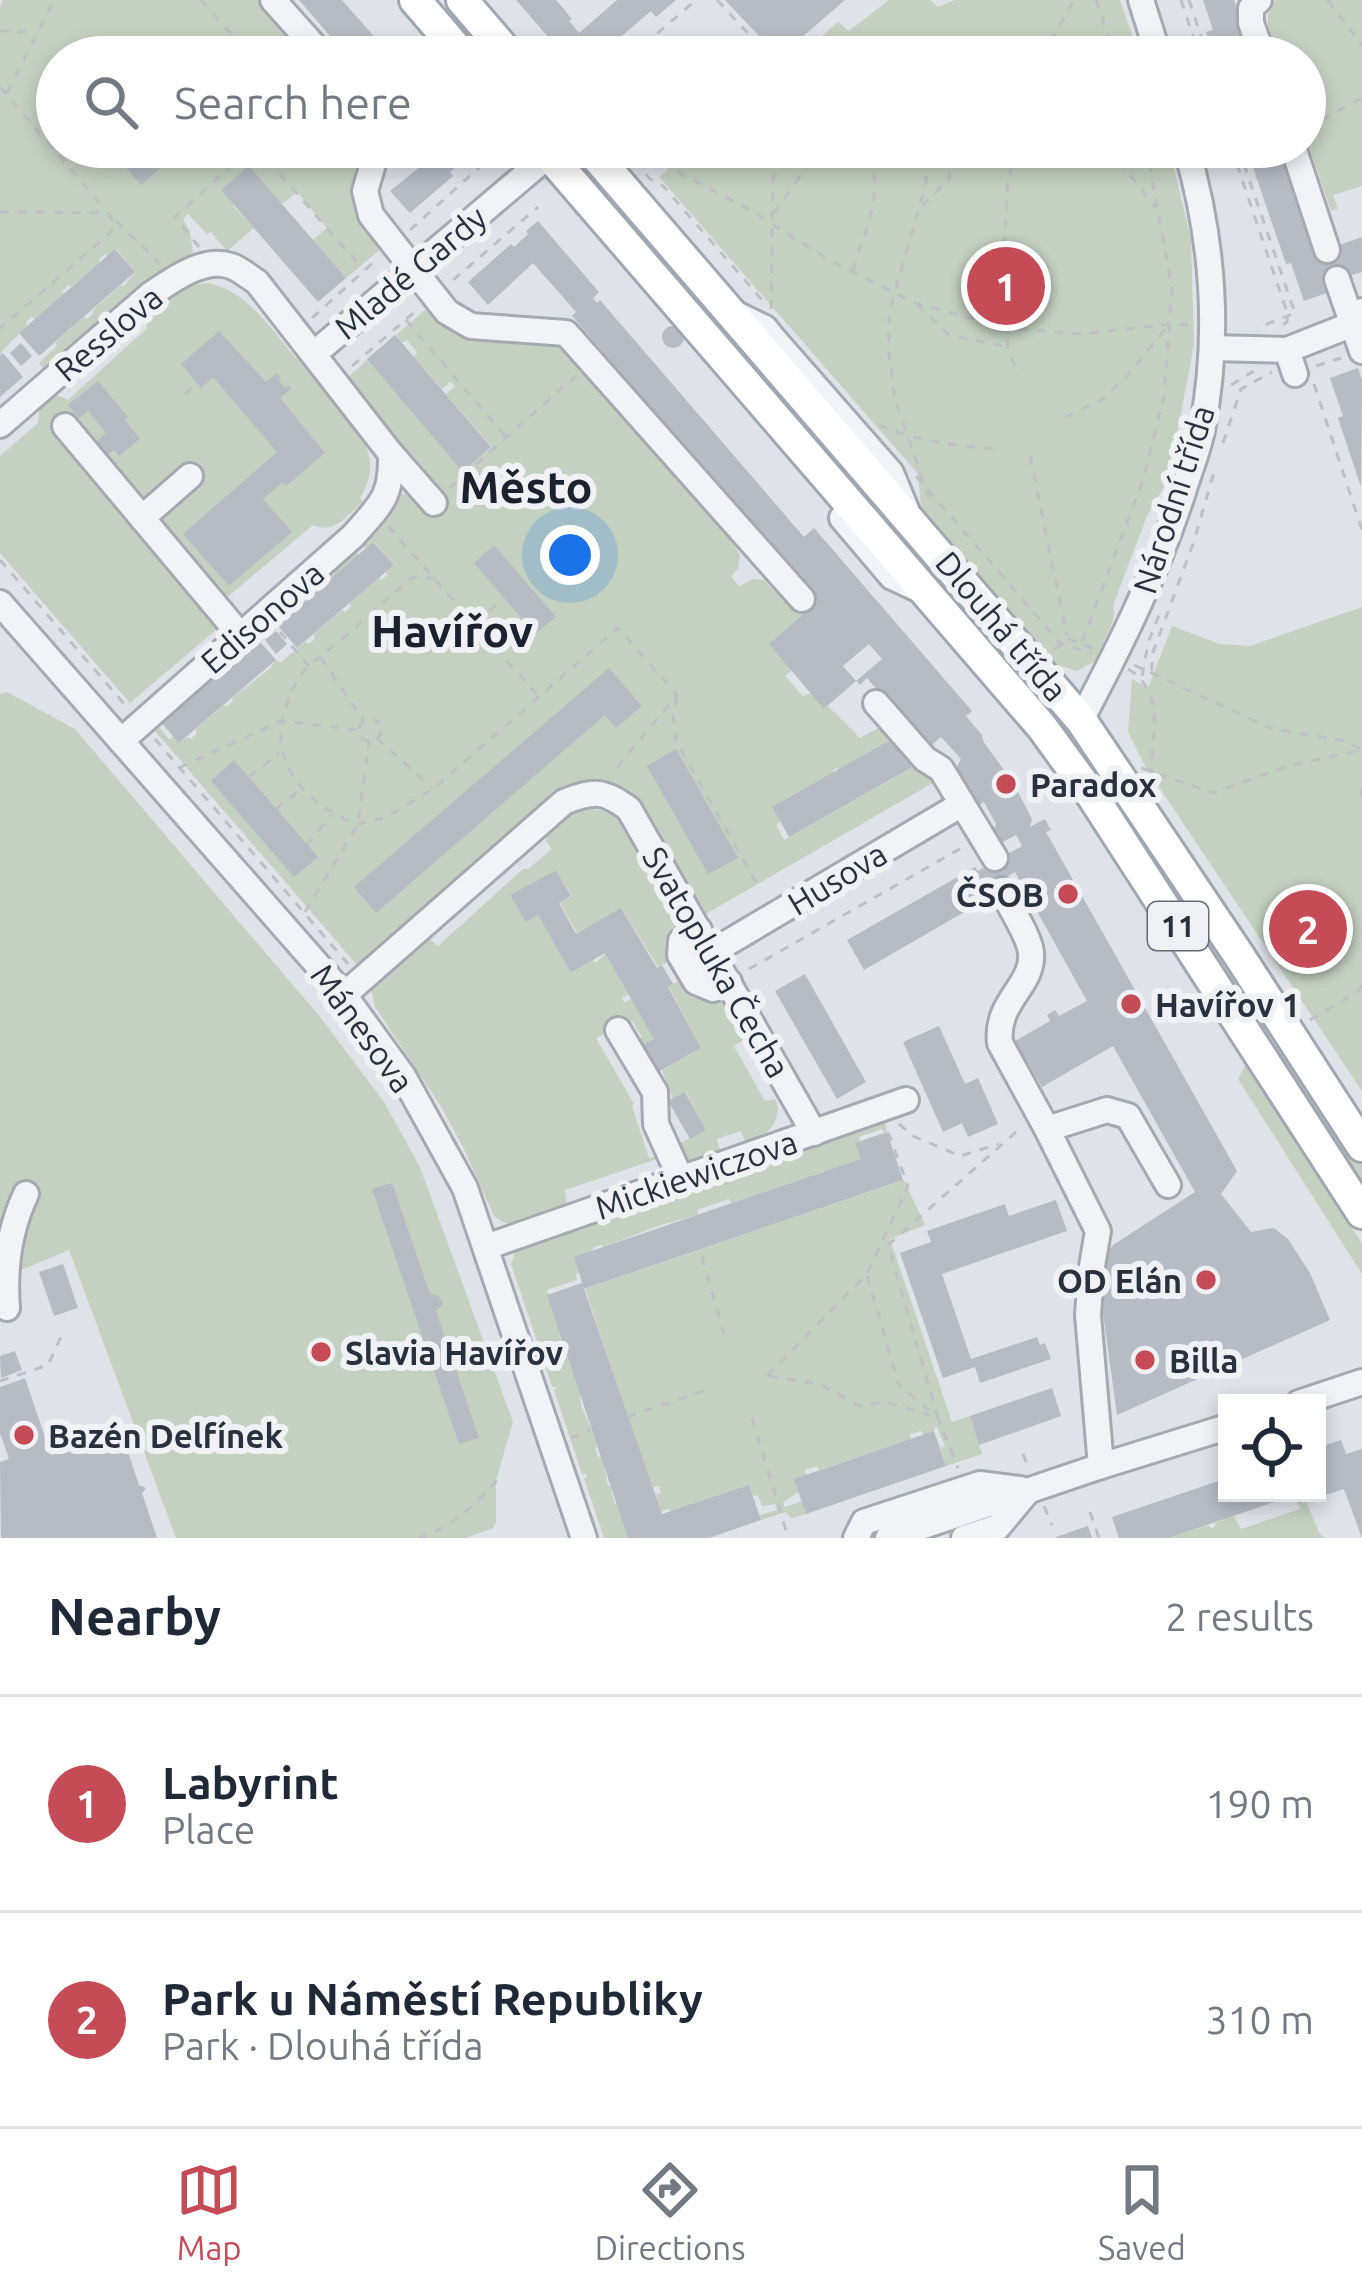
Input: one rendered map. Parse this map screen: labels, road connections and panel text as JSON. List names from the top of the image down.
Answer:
{
  "streets": {
    "main road": ["Národní třída", "Dlouhá třída", "11"],
    "street": [
      "Mladé Gardy",
      "Resslova",
      "Edisonova",
      "Husova",
      "Svatopluka Čecha",
      "Mánesova",
      "Mickiewiczova"
    ]
  },
  "crossings": [
    ["Národní třída", "Dlouhá třída"],
    ["Národní třída", "11"],
    ["Edisonova", "Mánesova"],
    ["Dlouhá třída", "11"],
    ["Husova", "Svatopluka Čecha"],
    ["Svatopluka Čecha", "Mickiewiczova"],
    ["Mánesova", "Mickiewiczova"]
  ],
  "districts": ["Město", "Havířov"],
  "places": [
    "Paradox",
    "ČSOB",
    "Havířov 1",
    "OD Elán",
    "Slavia Havířov",
    "Billa",
    "Bazén Delfínek"
  ],
  "page": {
    "search": "Search here",
    "pins": ["1", "2"],
    "heading": ["Nearby", "2 results"],
    "list": [
      {
        "mark": "1",
        "name": "Labyrint",
        "note": "Place",
        "value": "190 m"
      },
      {
        "mark": "2",
        "name": "Park u Náměstí Republiky",
        "note": "Park · Dlouhá třída",
        "value": "310 m"
      }
    ],
    "nav": ["Map", "Directions", "Saved"]
  }
}
